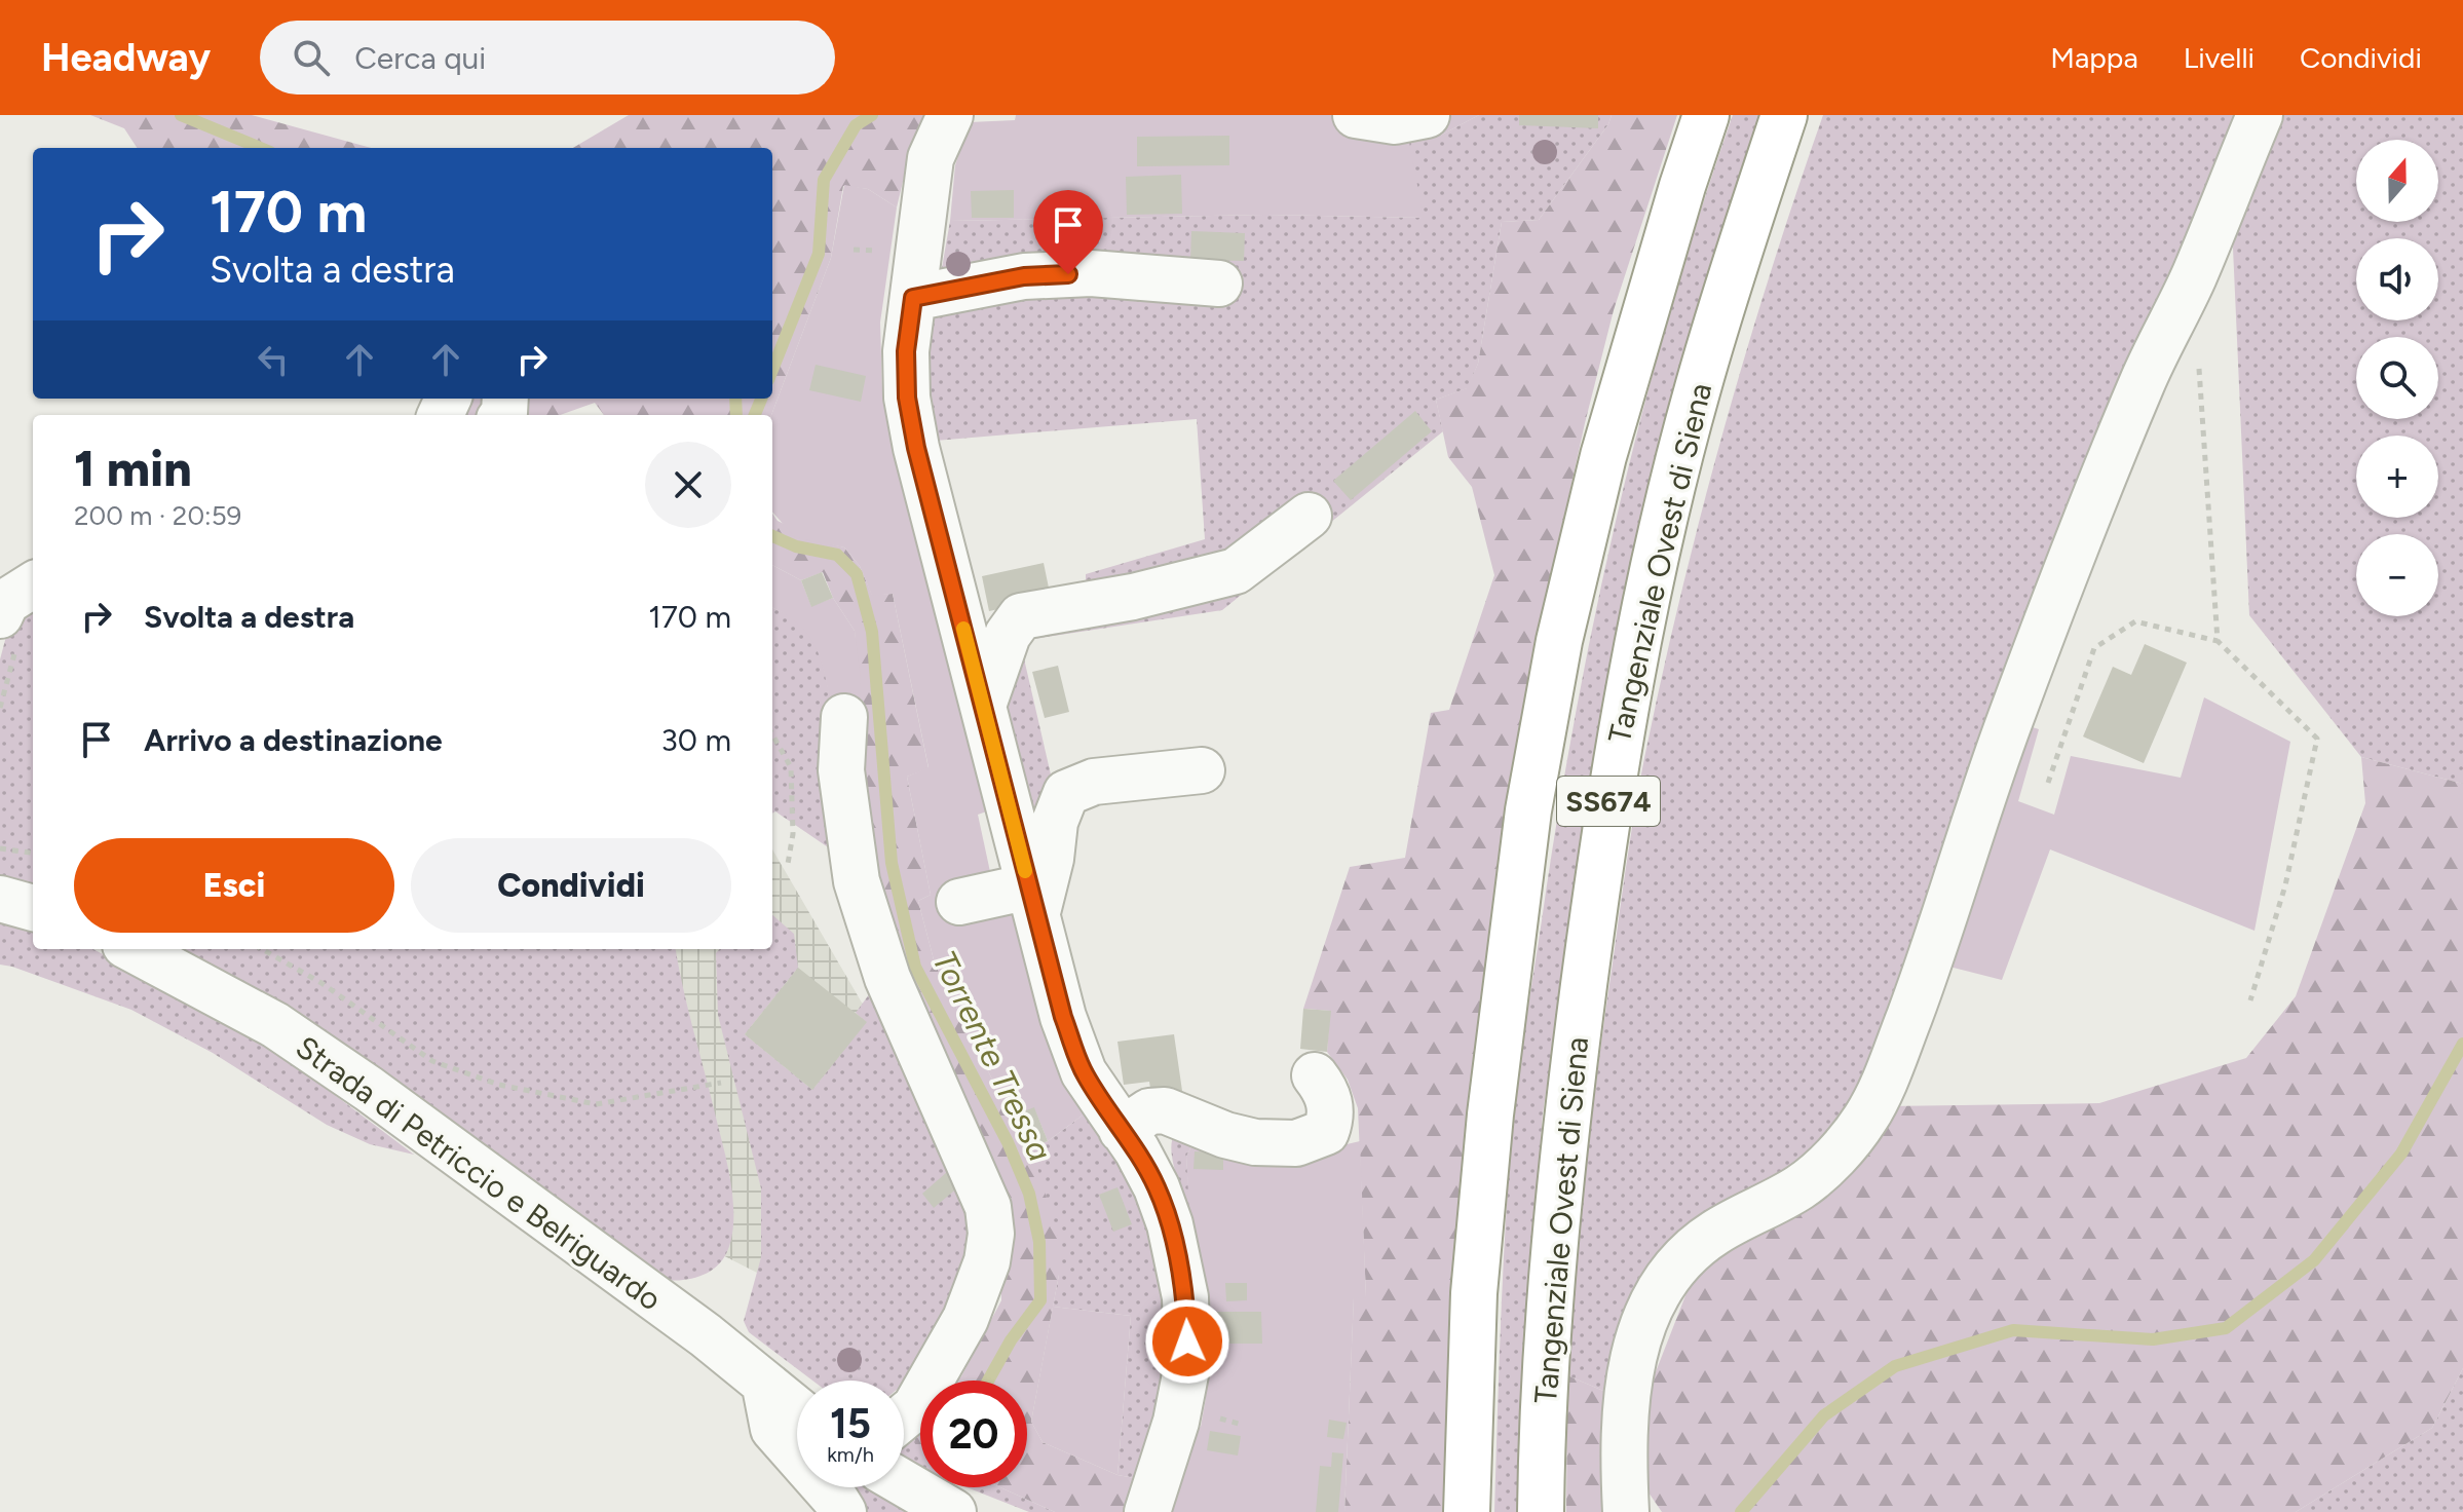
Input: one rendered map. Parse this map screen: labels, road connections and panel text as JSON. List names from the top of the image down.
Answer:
{
  "streets": {
    "highway": ["Tangenziale Ovest di Siena", "SS674"],
    "street": ["Strada di Petriccio e Belriguardo"]
  },
  "water": ["Torrente Tressa"],
  "north": "top",
  "page": {
    "header": "Headway",
    "search": "Cerca qui",
    "nav": ["Mappa", "Livelli", "Condividi"],
    "map_buttons": ["+", "−"],
    "turn": ["170 m", "Svolta a destra"],
    "heading": ["1 min", "200 m · 20:59"],
    "list": [
      {
        "name": "Svolta a destra",
        "value": "170 m"
      },
      {
        "name": "Arrivo a destinazione",
        "value": "30 m"
      }
    ],
    "buttons": ["Esci", "Condividi"],
    "speed": "15 km/h",
    "limit": "20"
  }
}
